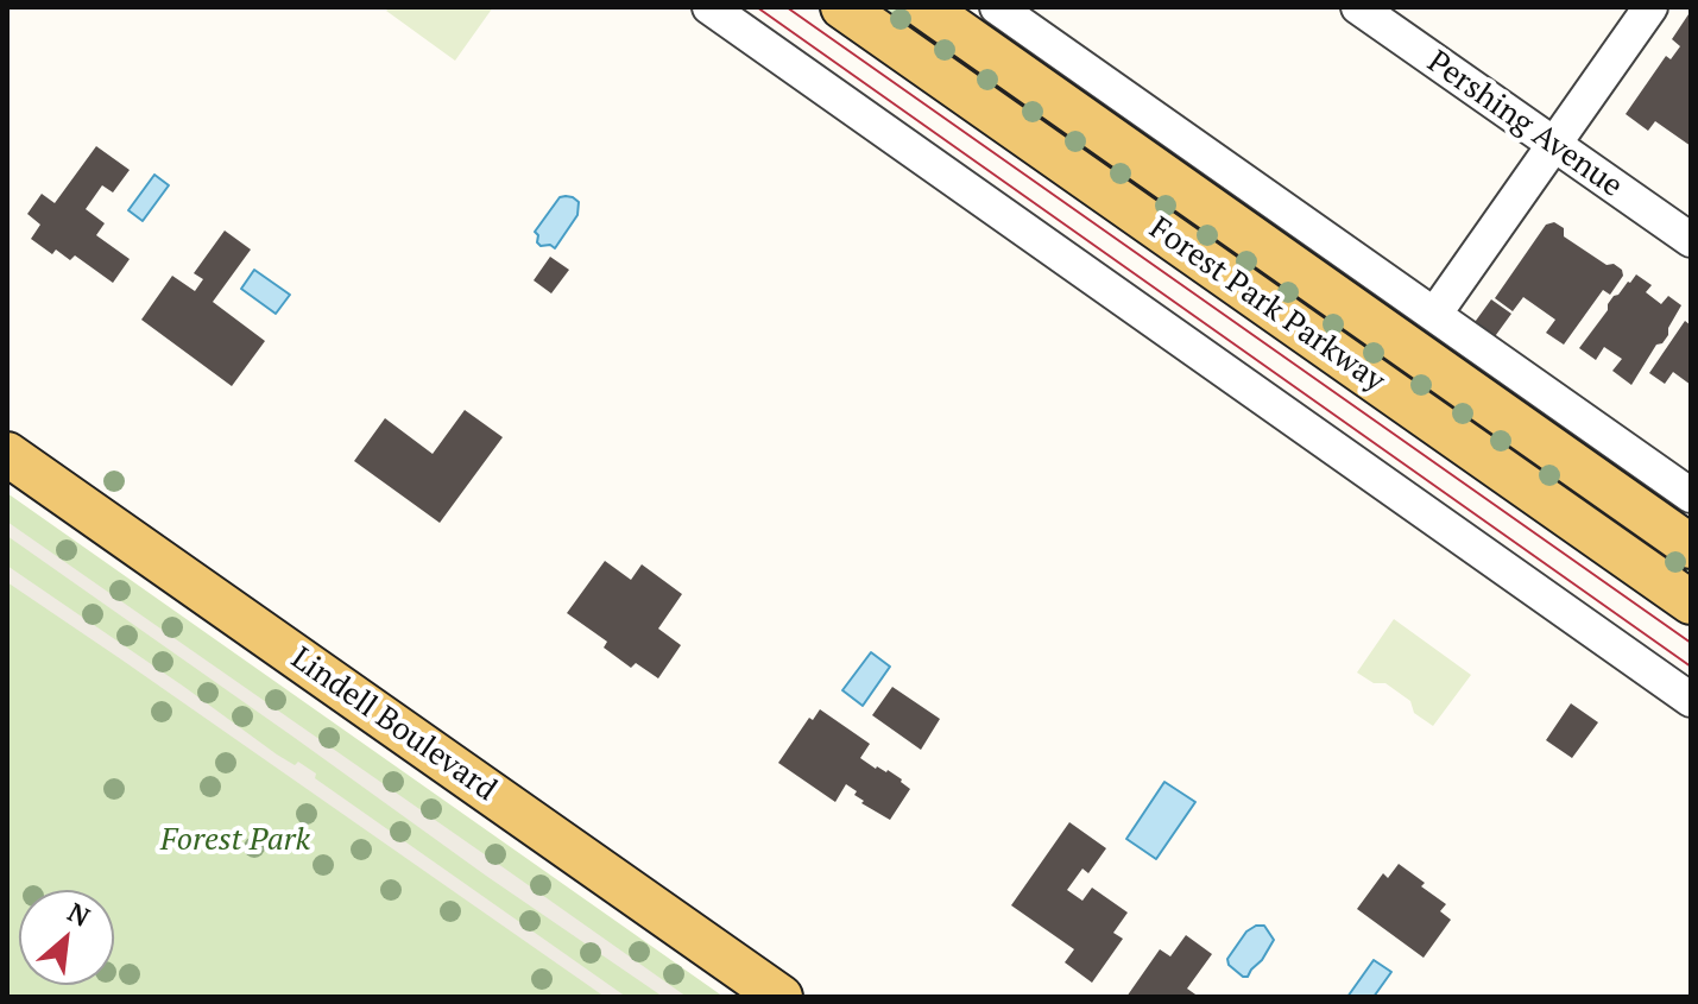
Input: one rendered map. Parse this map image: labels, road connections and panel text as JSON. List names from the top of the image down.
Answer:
{
  "streets": {
    "main road": ["Forest Park Parkway", "Lindell Boulevard"],
    "street": ["Pershing Avenue"]
  },
  "parks": ["Forest Park"],
  "north": "top right"
}
